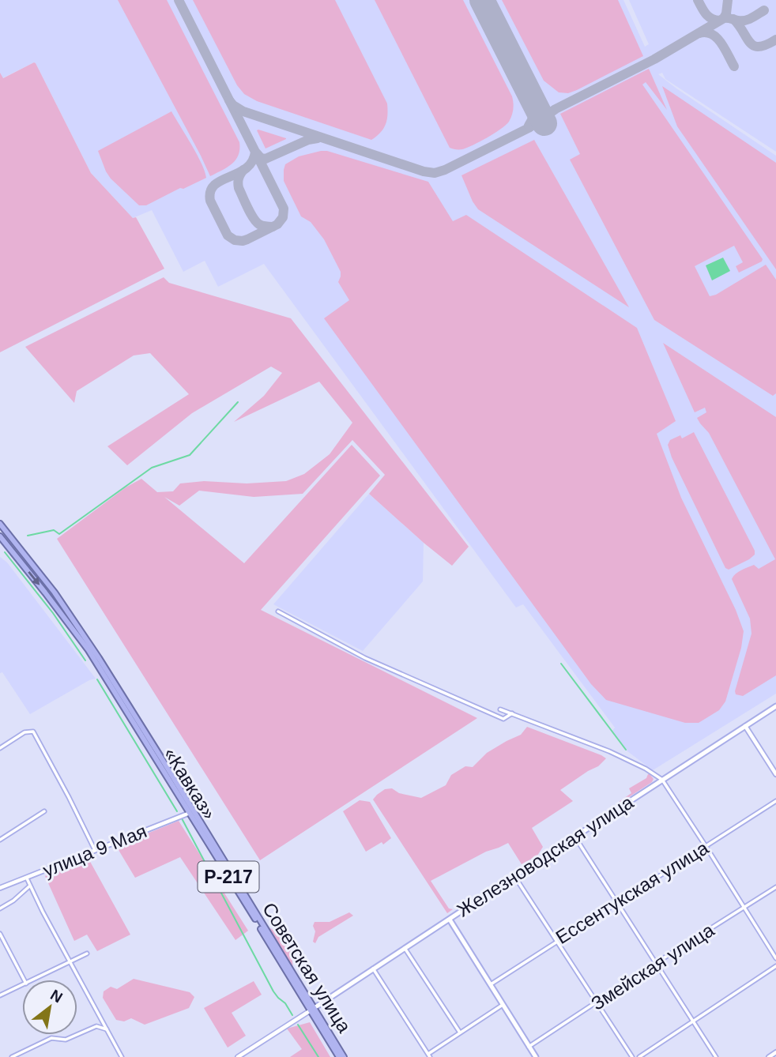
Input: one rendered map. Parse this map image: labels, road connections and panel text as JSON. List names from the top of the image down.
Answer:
{
  "streets": {
    "highway": ["«Кавказ»", "Р-217", "Советская улица"],
    "main road": ["Железноводская улица"],
    "street": ["улица 9 Мая", "Ессентукская улица", "Змейская улица"]
  },
  "crossings": [
    ["«Кавказ»", "улица 9 Мая"],
    ["«Кавказ»", "Железноводская улица"],
    ["«Кавказ»", "Советская улица"],
    ["Железноводская улица", "Советская улица"]
  ],
  "north": "top right"
}
